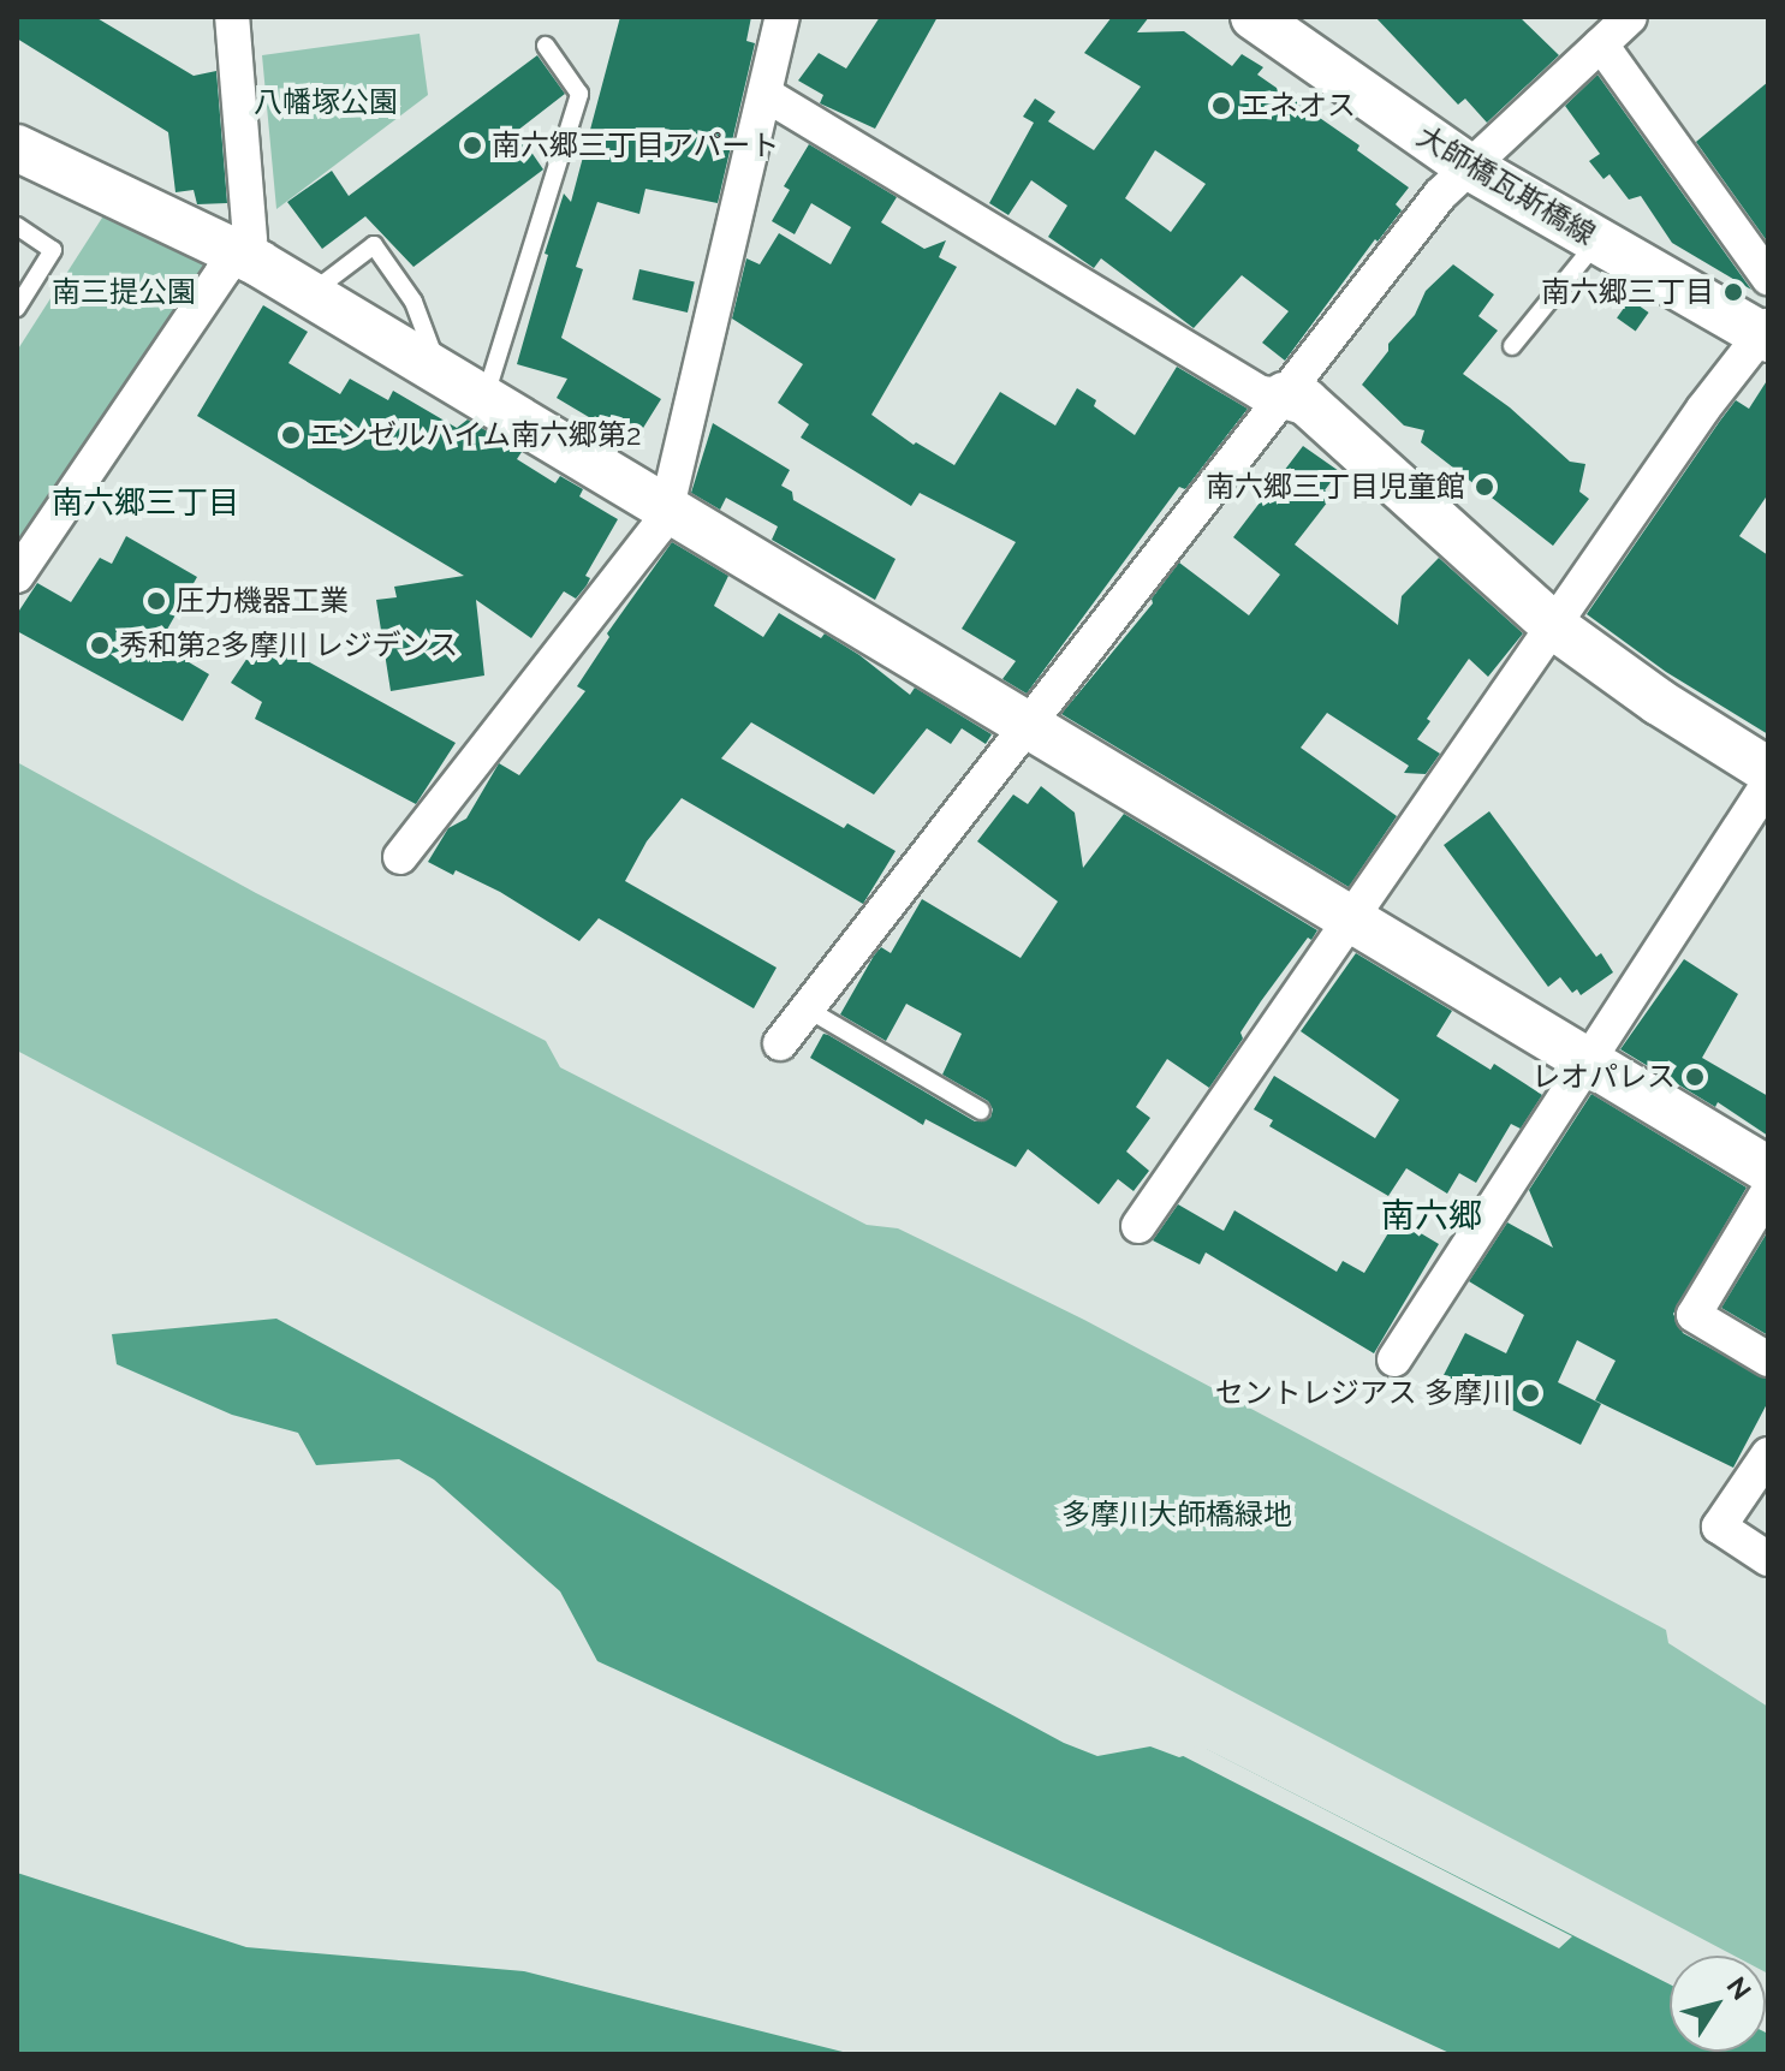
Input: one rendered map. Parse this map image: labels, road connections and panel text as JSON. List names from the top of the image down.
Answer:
{
  "streets": {
    "street": ["大師橋瓦斯橋線"]
  },
  "districts": ["南六郷三丁目", "南六郷"],
  "parks": ["八幡塚公園", "南三提公園", "多摩川大師橋緑地"],
  "places": [
    "エネオス",
    "南六郷三丁目アパート",
    "南六郷三丁目",
    "エンゼルハイム南六郷第2",
    "南六郷三丁目児童館",
    "圧力機器工業",
    "秀和第2多摩川 レジデンス",
    "レオパレス",
    "セントレジアス 多摩川"
  ],
  "north": "top right"
}
